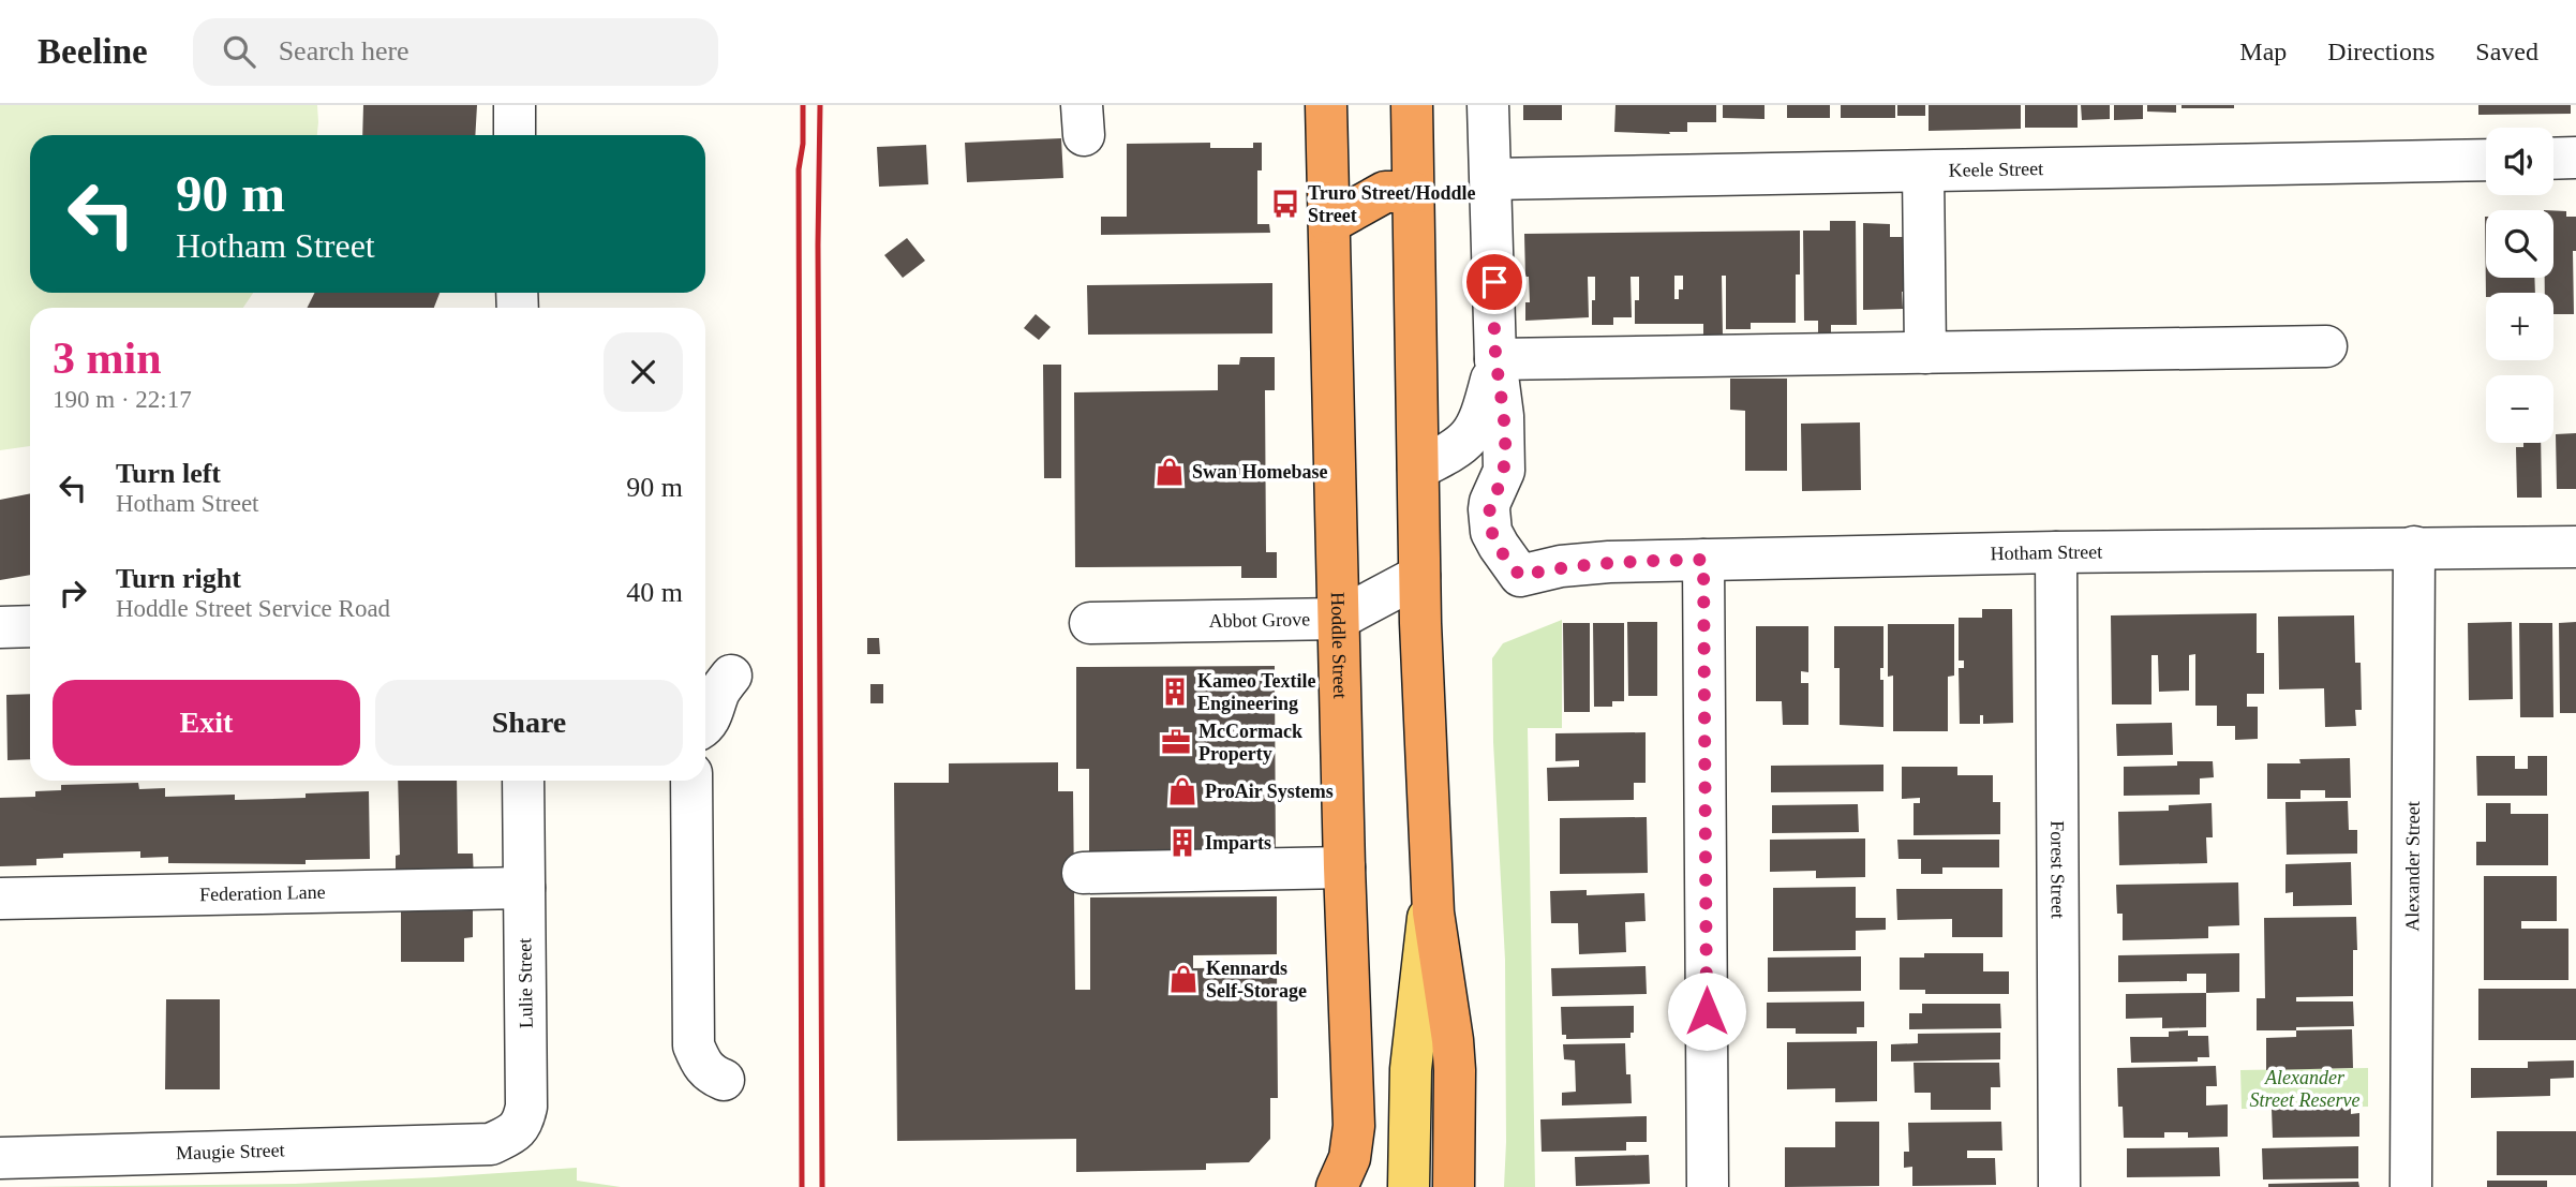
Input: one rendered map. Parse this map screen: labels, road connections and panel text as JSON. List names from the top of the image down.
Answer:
{
  "streets": {
    "highway": ["Hoddle Street"],
    "street": [
      "Keele Street",
      "Hotham Street",
      "Abbot Grove",
      "Alexander Street",
      "Forest Street",
      "Federation Lane",
      "Lulie Street",
      "Maugie Street"
    ]
  },
  "crossings": [
    ["Hotham Street", "Alexander Street"],
    ["Hotham Street", "Forest Street"],
    ["Abbot Grove", "Hoddle Street"],
    ["Federation Lane", "Lulie Street"],
    ["Lulie Street", "Maugie Street"]
  ],
  "parks": ["Alexander Street Reserve"],
  "places": {
    "bus stop": ["Truro Street/Hoddle Street"],
    "shop": ["Swan Homebase", "ProAir Systems", "Kennards Self-Storage"],
    "building": ["Kameo Textile Engineering", "Imparts"],
    "office": ["McCormack Property"]
  },
  "page": {
    "header": "Beeline",
    "search": "Search here",
    "nav": ["Map", "Directions", "Saved"],
    "map_buttons": ["+", "−"],
    "turn": ["90 m", "Hotham Street"],
    "heading": ["3 min", "190 m · 22:17"],
    "list": [
      {
        "name": "Turn left",
        "note": "Hotham Street",
        "value": "90 m"
      },
      {
        "name": "Turn right",
        "note": "Hoddle Street Service Road",
        "value": "40 m"
      }
    ],
    "buttons": ["Exit", "Share"]
  }
}
